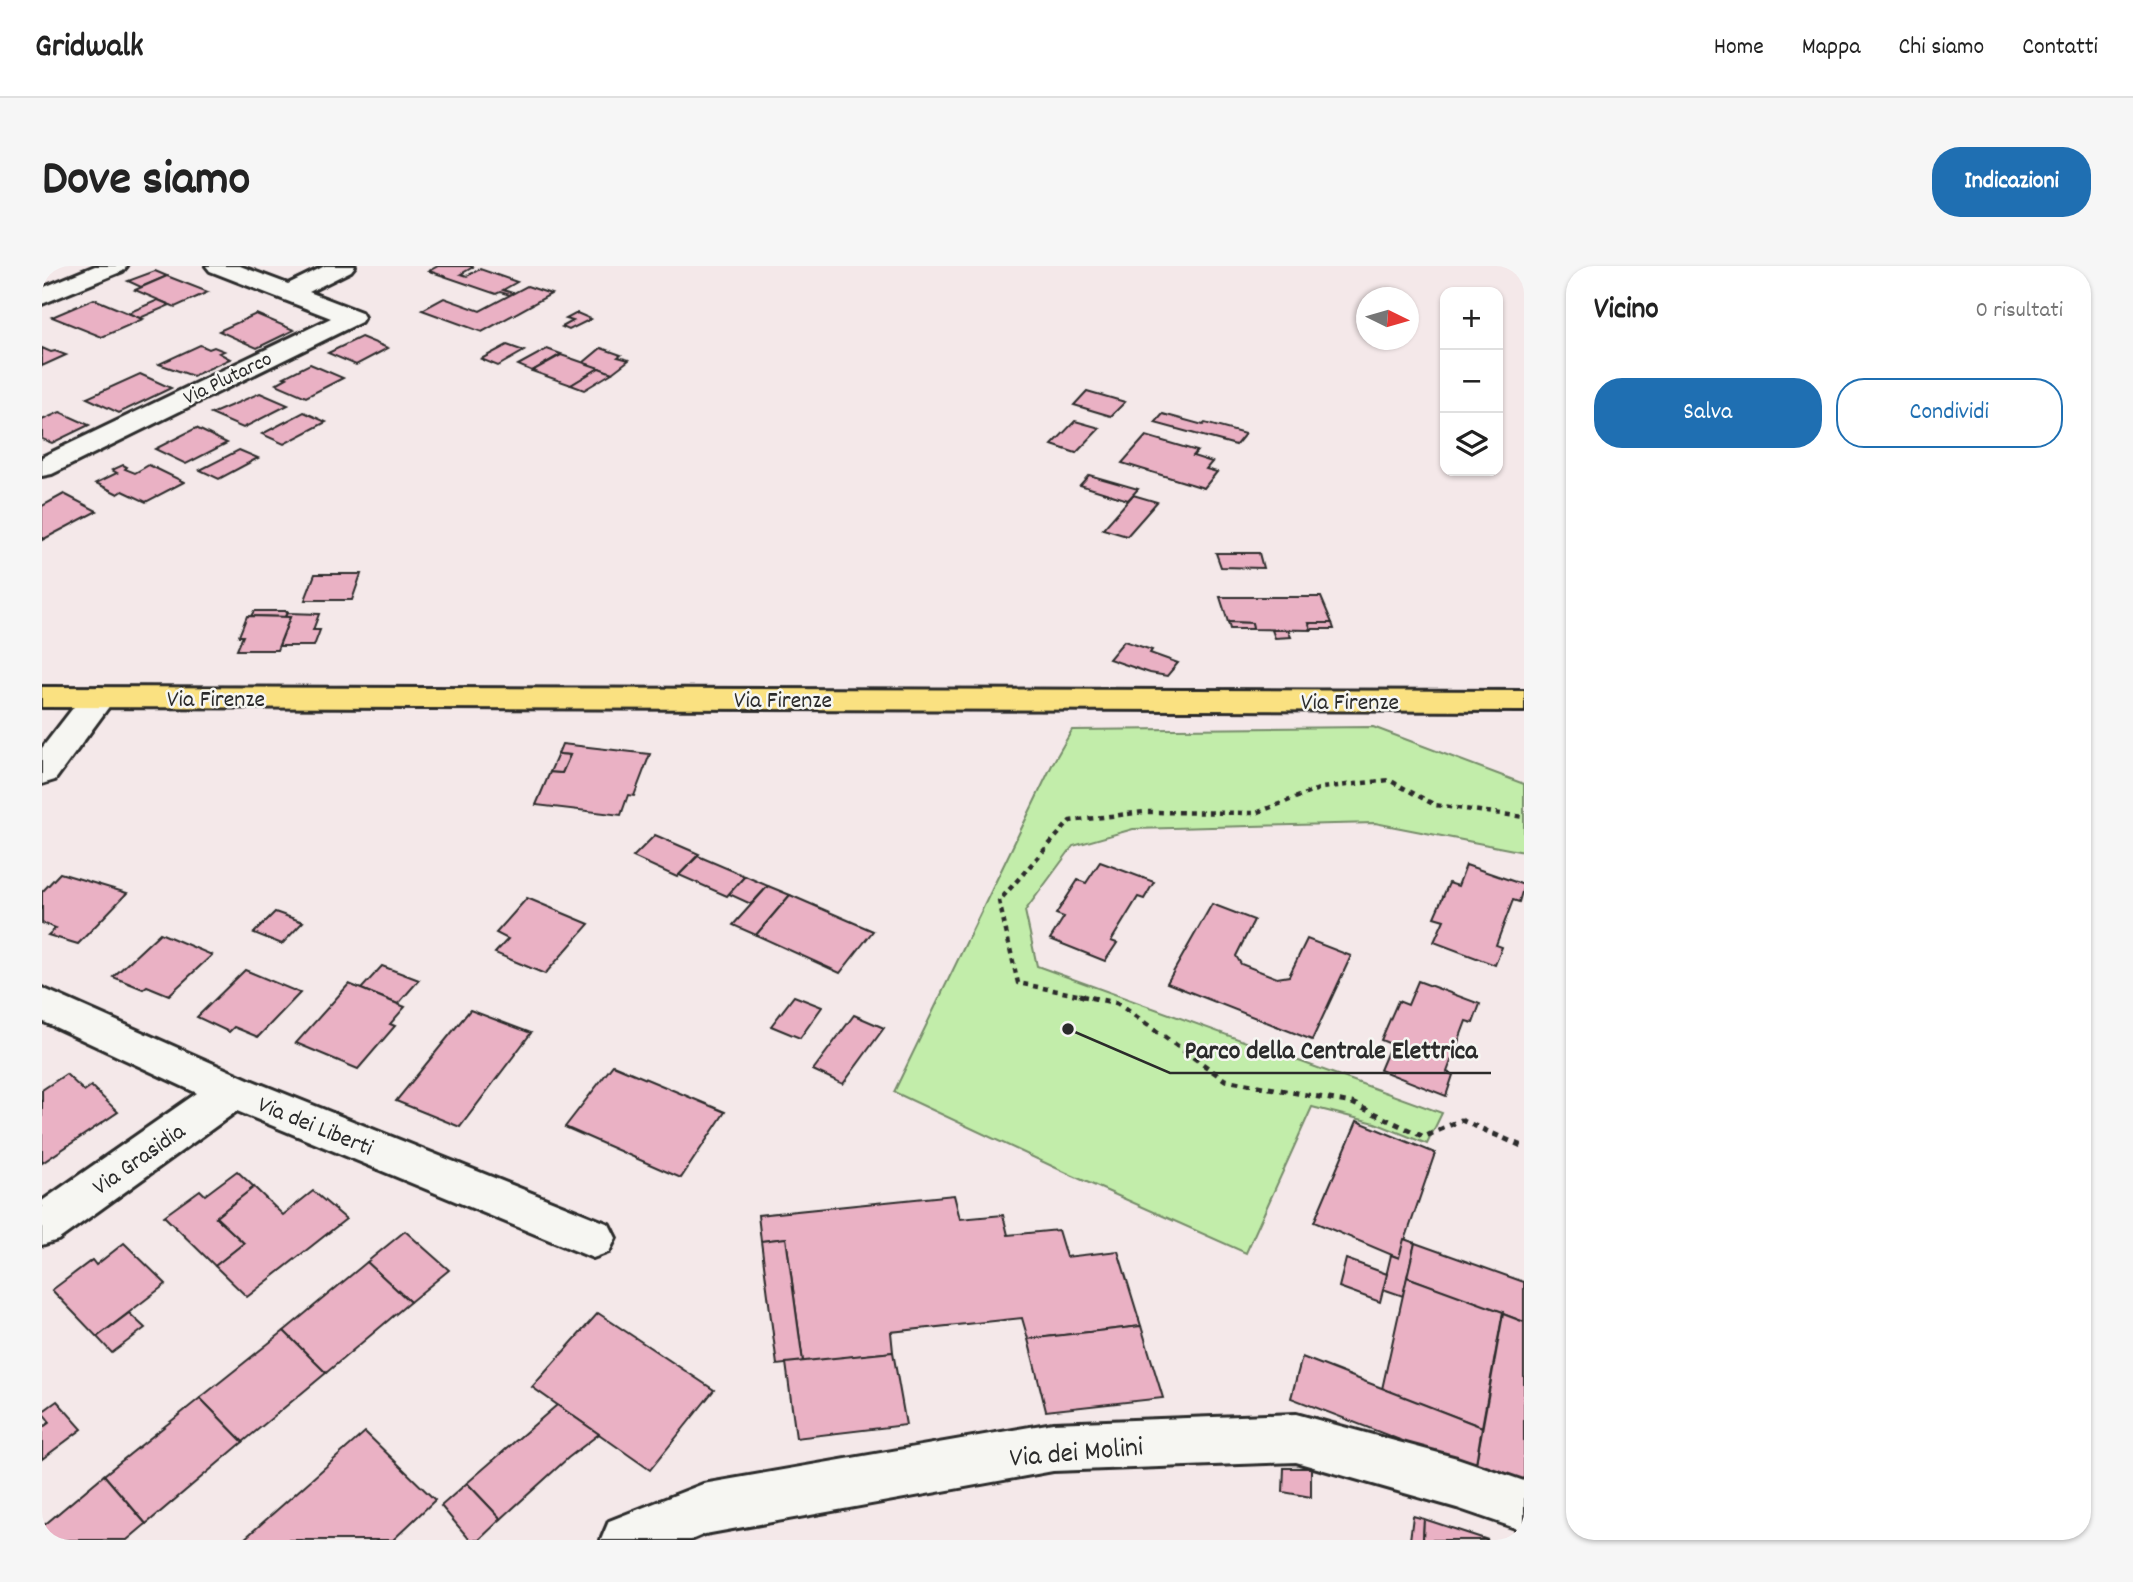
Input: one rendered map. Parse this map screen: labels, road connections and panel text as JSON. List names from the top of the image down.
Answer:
{
  "streets": {
    "main road": ["Via Firenze"],
    "street": [
      "Via Plutarco",
      "Via dei Liberti",
      "Via Grasidia",
      "Via dei Molini"
    ]
  },
  "crossings": [
    ["Via dei Liberti", "Via Grasidia"]
  ],
  "places": ["Parco della Centrale Elettrica"],
  "north": "right",
  "page": {
    "header": "Gridwalk",
    "nav": [
      "Home",
      "Mappa",
      "Chi siamo",
      "Contatti"
    ],
    "title": "Dove siamo",
    "buttons": [
      "Indicazioni",
      ["Salva", "Condividi"]
    ],
    "heading": ["Vicino", "0 risultati"],
    "map_buttons": ["+", "−"]
  }
}
